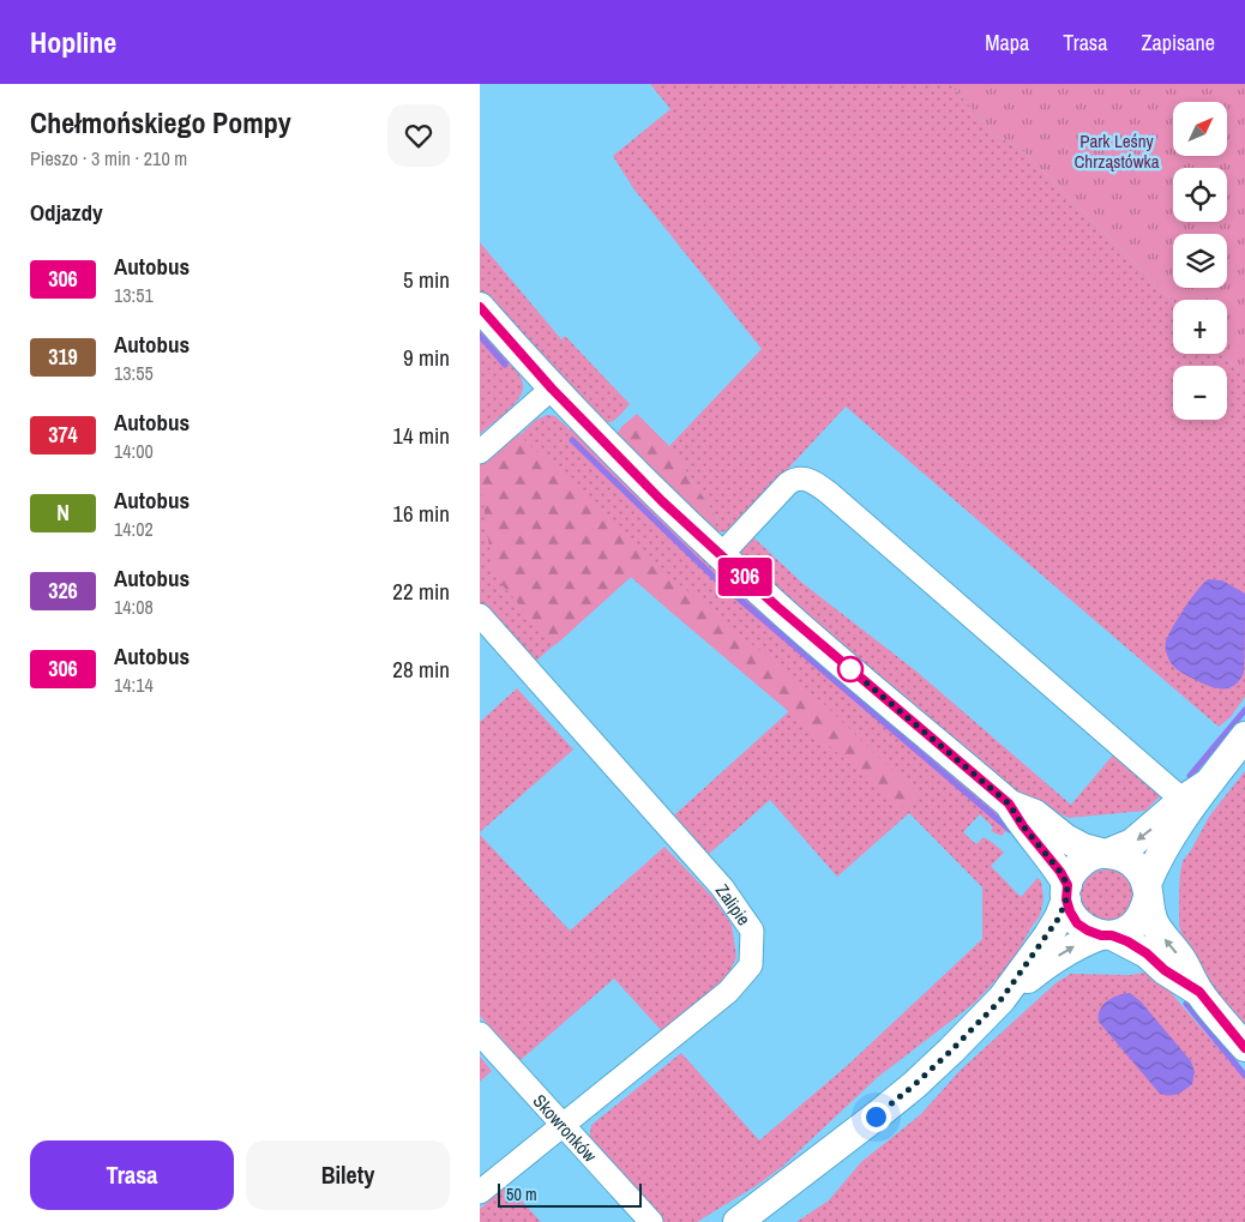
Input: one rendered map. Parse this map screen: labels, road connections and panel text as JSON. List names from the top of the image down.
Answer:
{
  "streets": {
    "street": ["Zalipie", "Skowronków"]
  },
  "crossings": [
    ["Zalipie", "Skowronków"]
  ],
  "parks": ["Park Leśny Chrząstówka"],
  "lines": ["bus line 306"],
  "scale_bar": "50 m",
  "north": "top right",
  "page": {
    "header": "Hopline",
    "nav": ["Mapa", "Trasa", "Zapisane"],
    "heading": [
      ["Chełmońskiego Pompy", "Pieszo · 3 min · 210 m"],
      "Odjazdy"
    ],
    "on_map": "306",
    "map_buttons": ["+", "−"],
    "list": [
      {
        "mark": "306",
        "name": "Autobus",
        "note": "13:51",
        "value": "5 min"
      },
      {
        "mark": "319",
        "name": "Autobus",
        "note": "13:55",
        "value": "9 min"
      },
      {
        "mark": "374",
        "name": "Autobus",
        "note": "14:00",
        "value": "14 min"
      },
      {
        "mark": "N",
        "name": "Autobus",
        "note": "14:02",
        "value": "16 min"
      },
      {
        "mark": "326",
        "name": "Autobus",
        "note": "14:08",
        "value": "22 min"
      },
      {
        "mark": "306",
        "name": "Autobus",
        "note": "14:14",
        "value": "28 min"
      }
    ],
    "buttons": ["Trasa", "Bilety"],
    "scale": "50 m"
  }
}
